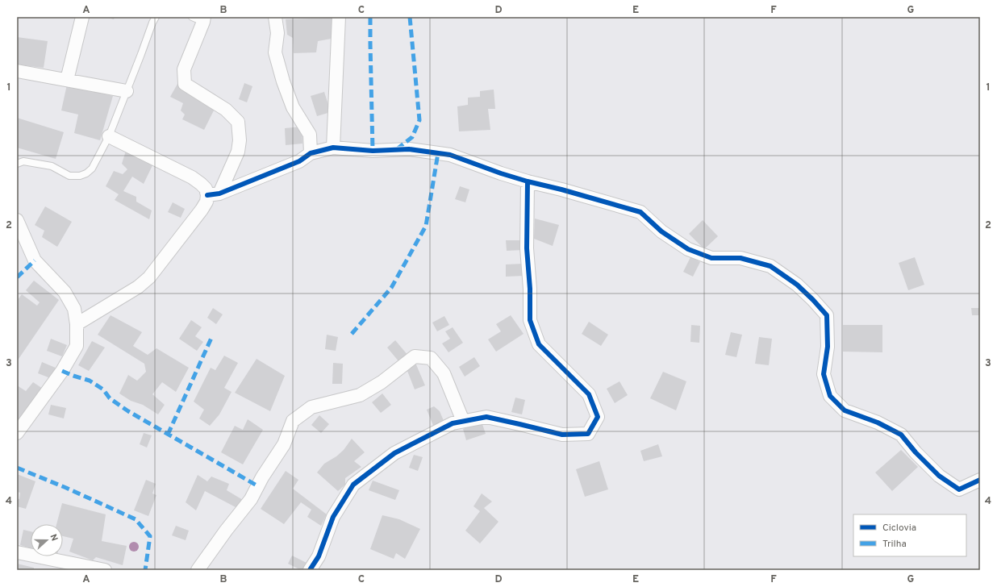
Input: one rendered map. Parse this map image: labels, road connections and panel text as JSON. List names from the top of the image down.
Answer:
{
  "legend": ["Ciclovia", "Trilha"],
  "north": "right",
  "grid": {
    "columns": [
      "A",
      "B",
      "C",
      "D",
      "E",
      "F",
      "G"
    ],
    "rows": [
      "1",
      "2",
      "3",
      "4"
    ]
  }
}
